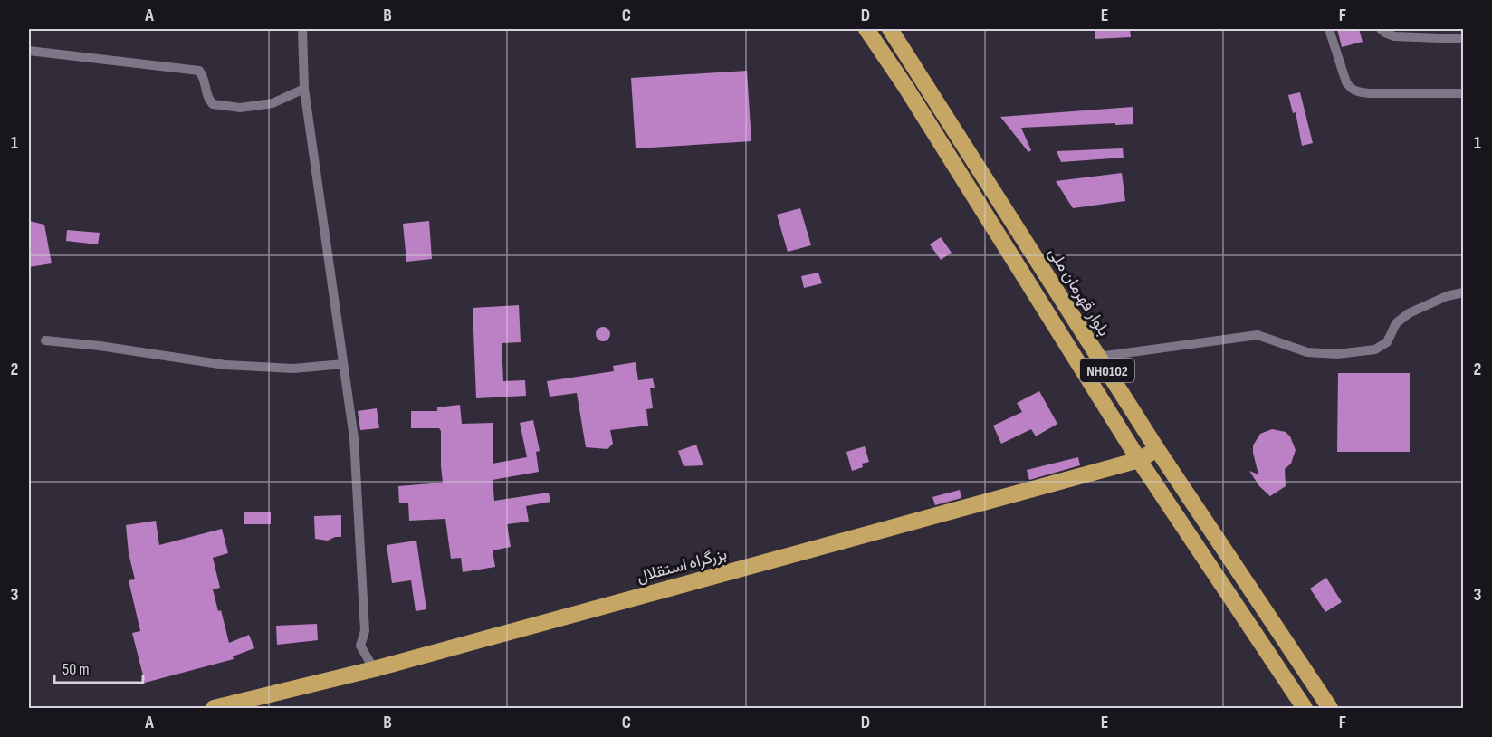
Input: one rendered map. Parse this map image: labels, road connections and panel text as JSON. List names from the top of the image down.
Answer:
{
  "streets": {
    "highway": ["بلوار قهرمان ملی", "NH0102", "بزرگراه استقلال"]
  },
  "crossings": [
    ["بلوار قهرمان ملی", "بزرگراه استقلال"],
    ["NH0102", "بزرگراه استقلال"]
  ],
  "scale_bar": "50 m",
  "grid": {
    "columns": [
      "A",
      "B",
      "C",
      "D",
      "E",
      "F"
    ],
    "rows": ["1", "2", "3"]
  }
}
